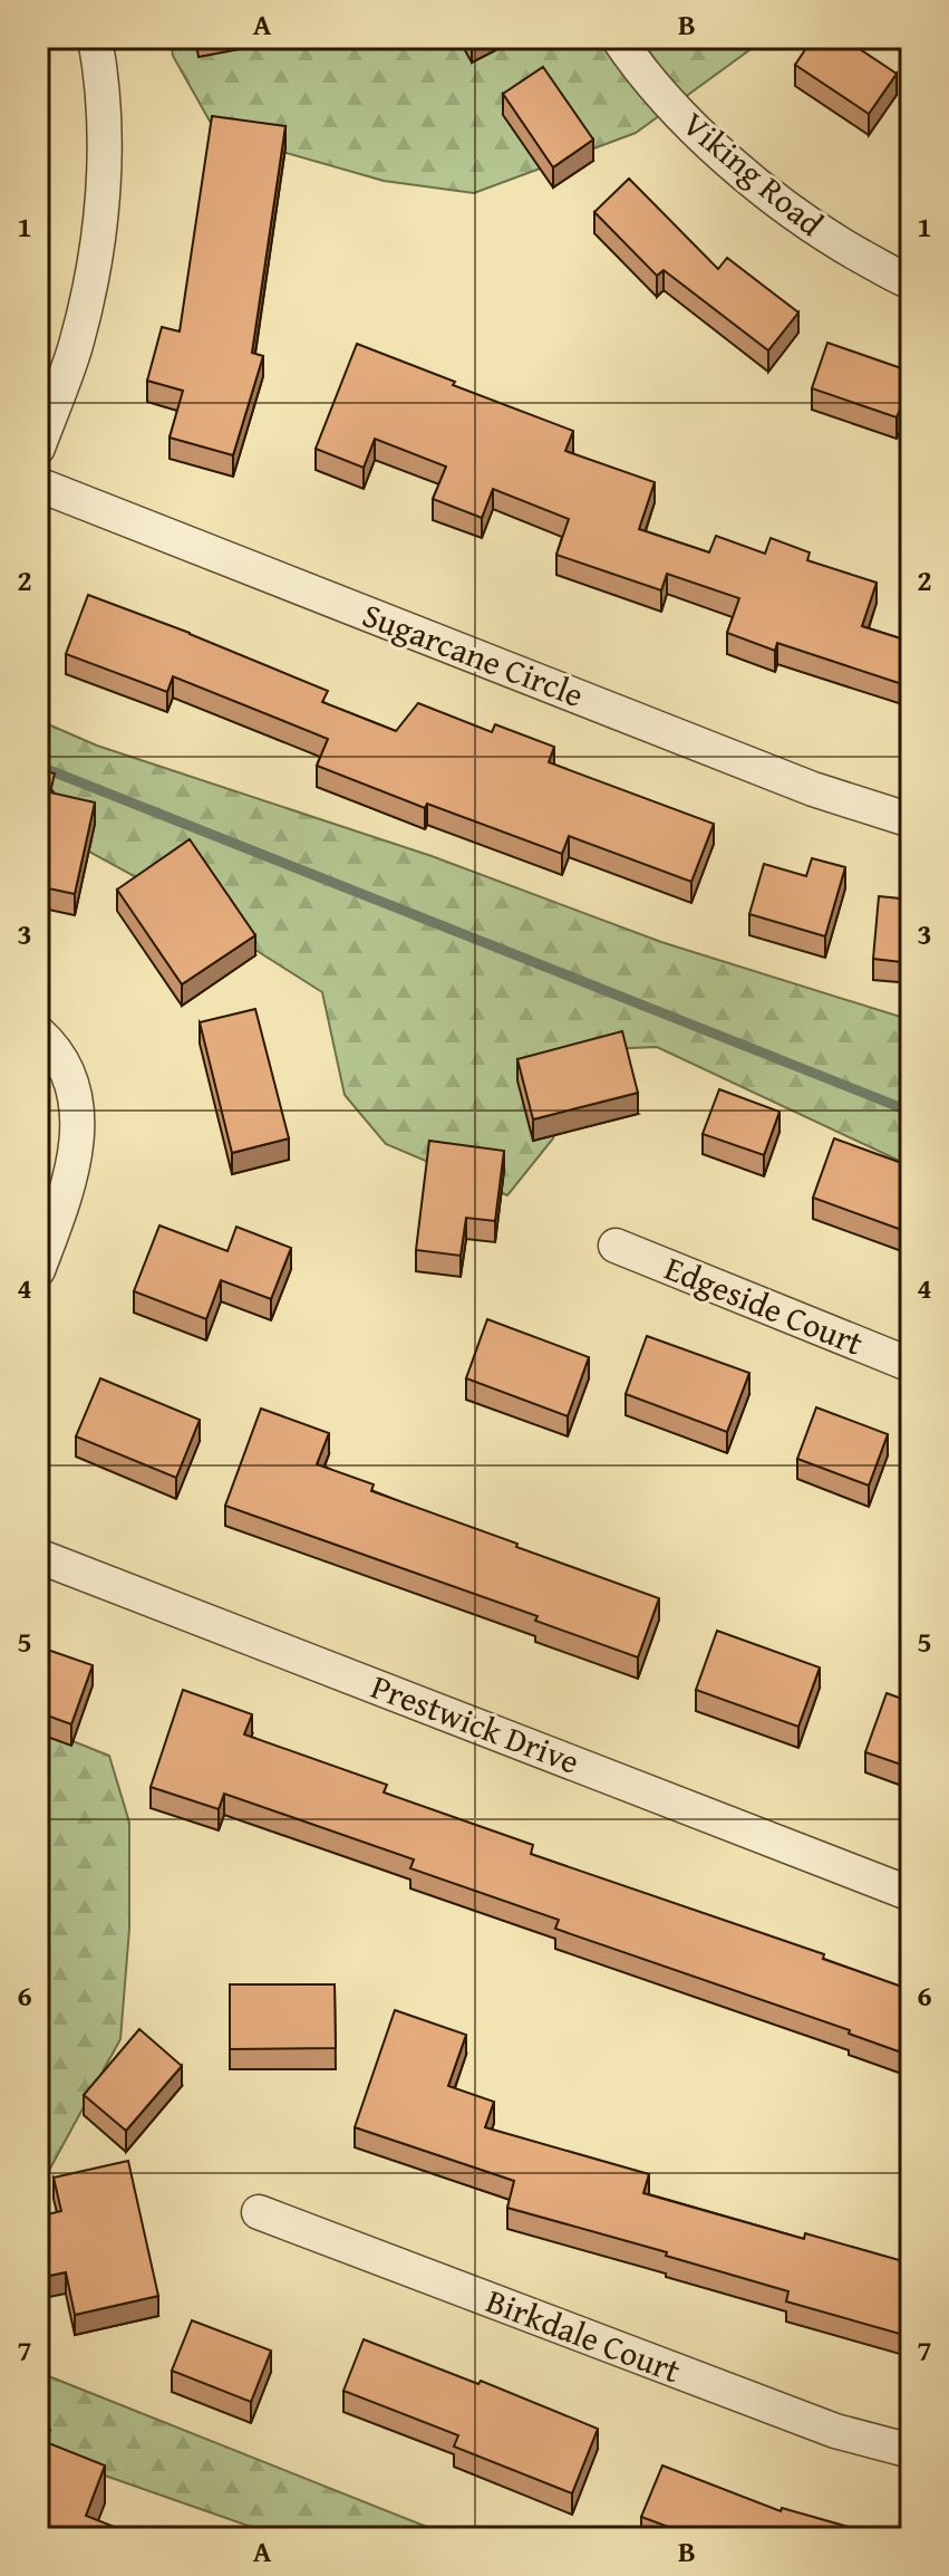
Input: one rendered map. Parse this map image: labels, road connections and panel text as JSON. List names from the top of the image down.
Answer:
{
  "streets": {
    "street": [
      "Viking Road",
      "Sugarcane Circle",
      "Edgeside Court",
      "Prestwick Drive",
      "Birkdale Court"
    ]
  },
  "grid": {
    "columns": ["A", "B"],
    "rows": [
      "1",
      "2",
      "3",
      "4",
      "5",
      "6",
      "7"
    ]
  }
}
